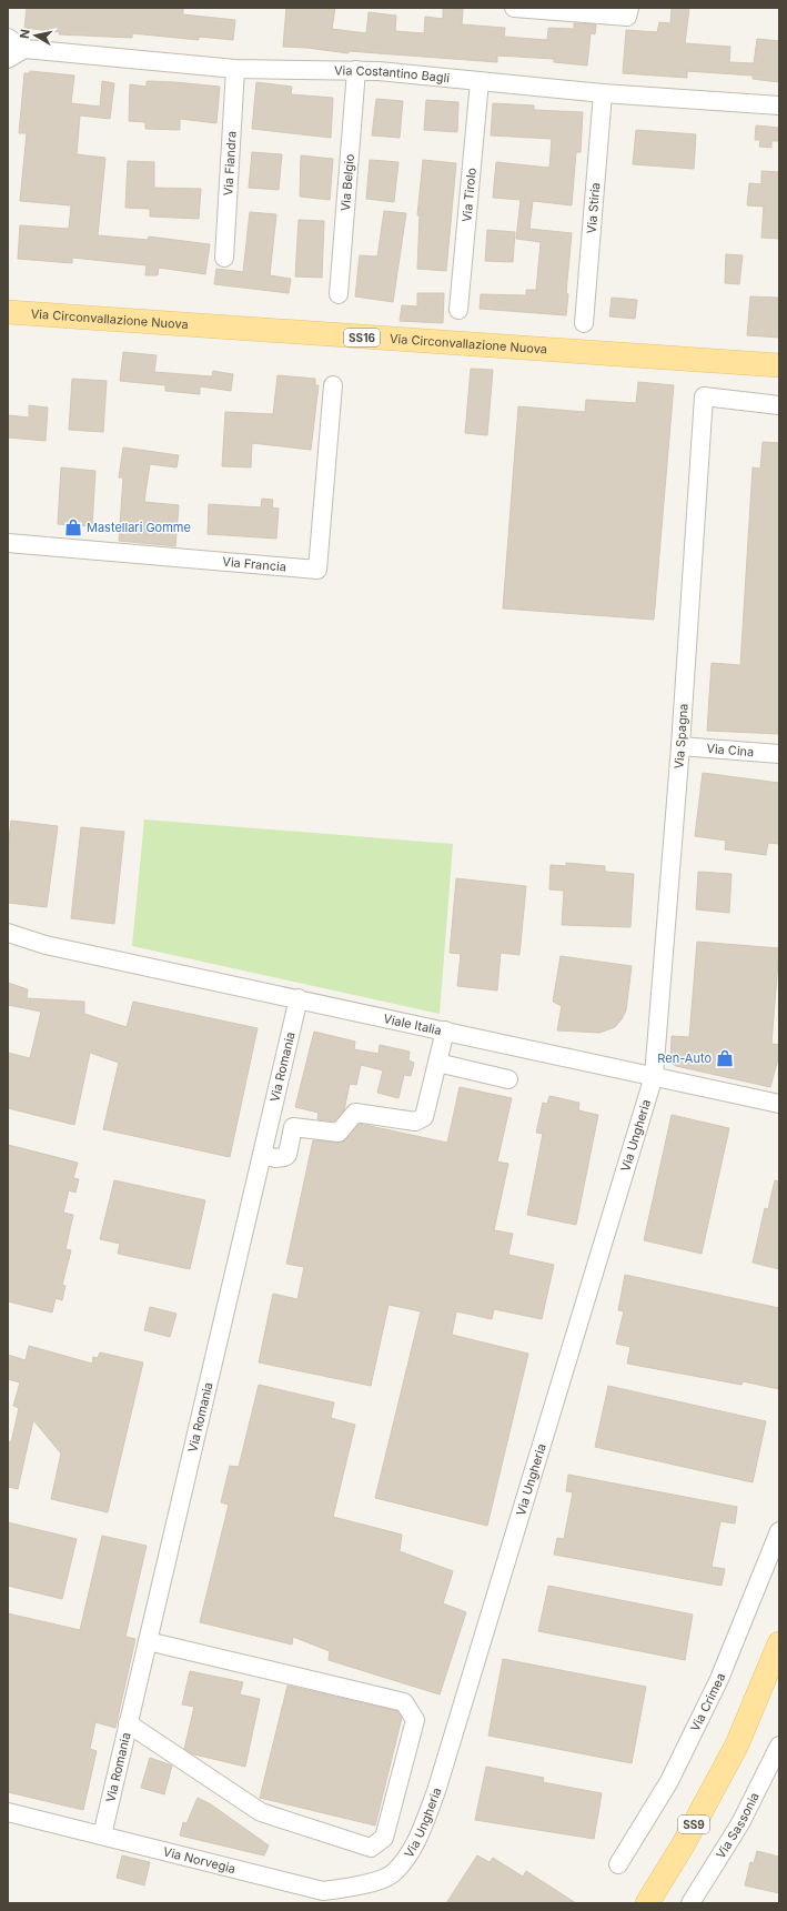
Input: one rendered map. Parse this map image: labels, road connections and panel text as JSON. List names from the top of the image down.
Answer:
{
  "streets": {
    "main road": ["Via Circonvallazione Nuova", "SS16", "SS9"],
    "street": [
      "Via Costantino Bagli",
      "Via Fiandra",
      "Via Belgio",
      "Via Tirolo",
      "Via Stiria",
      "Via Francia",
      "Via Spagna",
      "Via Cina",
      "Viale Italia",
      "Via Romania",
      "Via Ungheria",
      "Via Crimea",
      "Via Sassonia",
      "Via Norvegia"
    ]
  },
  "crossings": [
    ["Via Costantino Bagli", "Via Fiandra"],
    ["Via Costantino Bagli", "Via Belgio"],
    ["Via Costantino Bagli", "Via Tirolo"],
    ["Via Costantino Bagli", "Via Stiria"],
    ["Via Spagna", "Via Cina"],
    ["Via Spagna", "Viale Italia"],
    ["Via Spagna", "Via Ungheria"],
    ["Viale Italia", "Via Romania"],
    ["Viale Italia", "Via Ungheria"],
    ["Via Romania", "Via Norvegia"],
    ["Via Ungheria", "Via Norvegia"]
  ],
  "places": {
    "shop": ["Mastellari Gomme", "Ren-Auto"]
  },
  "north": "left"
}
